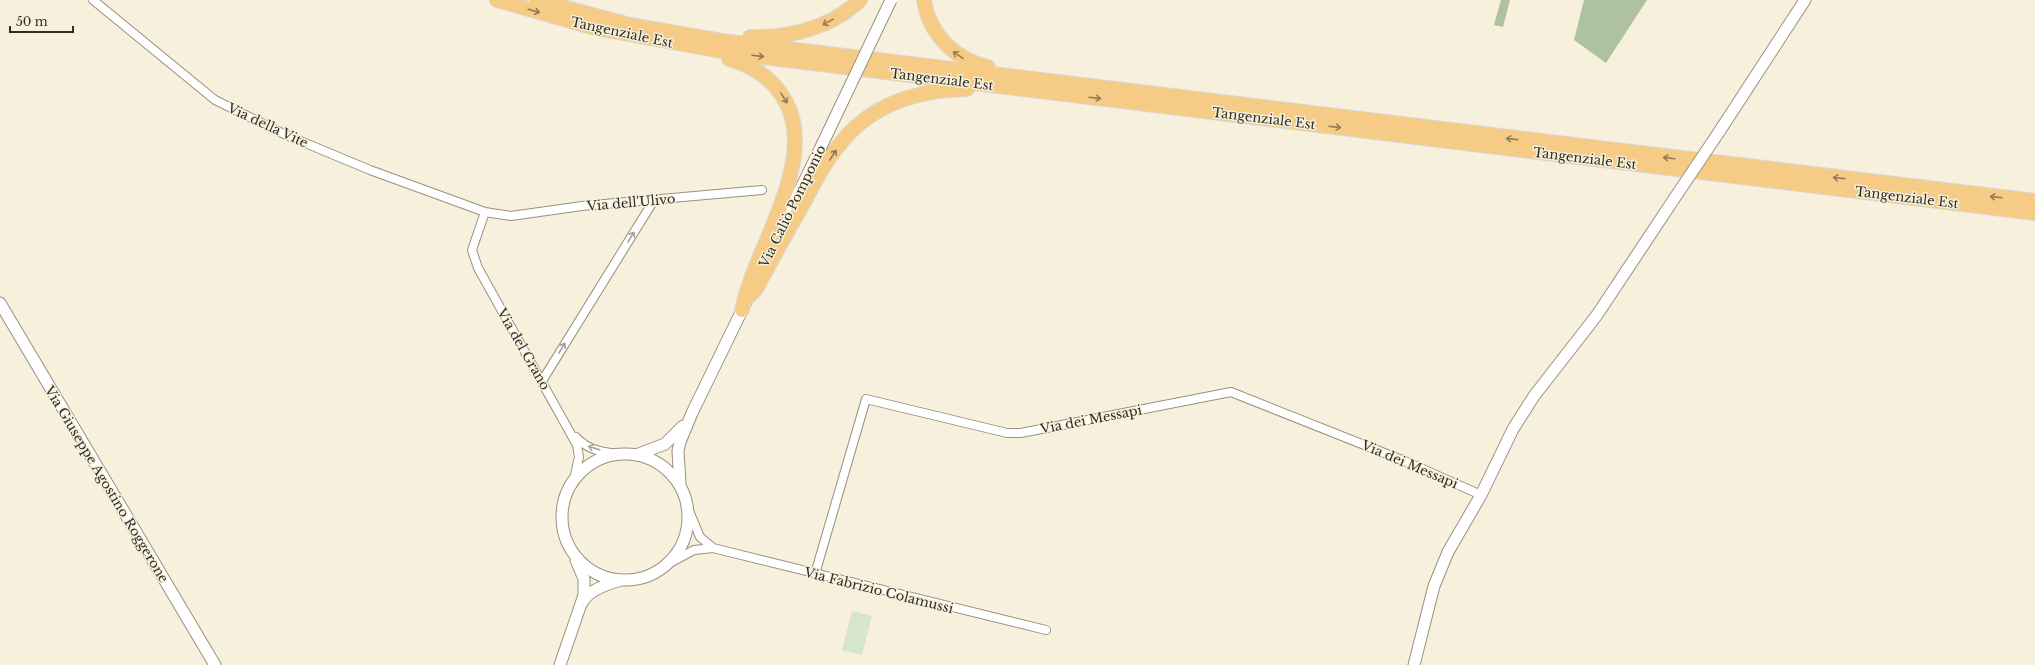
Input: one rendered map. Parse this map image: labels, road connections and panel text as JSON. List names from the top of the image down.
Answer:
{
  "streets": {
    "highway": ["Tangenziale Est"],
    "street": [
      "Via della Vite",
      "Via dell'Ulivo",
      "Via Caliò Pomponio",
      "Via del Grano",
      "Via dei Messapi",
      "Via Giuseppe Agostino Roggerone",
      "Via Fabrizio Colamussi"
    ]
  },
  "crossings": [
    ["Via della Vite", "Via dell'Ulivo"],
    ["Via della Vite", "Via del Grano"],
    ["Via dell'Ulivo", "Via del Grano"],
    ["Via dei Messapi", "Via Fabrizio Colamussi"]
  ],
  "scale_bar": "50 m"
}
